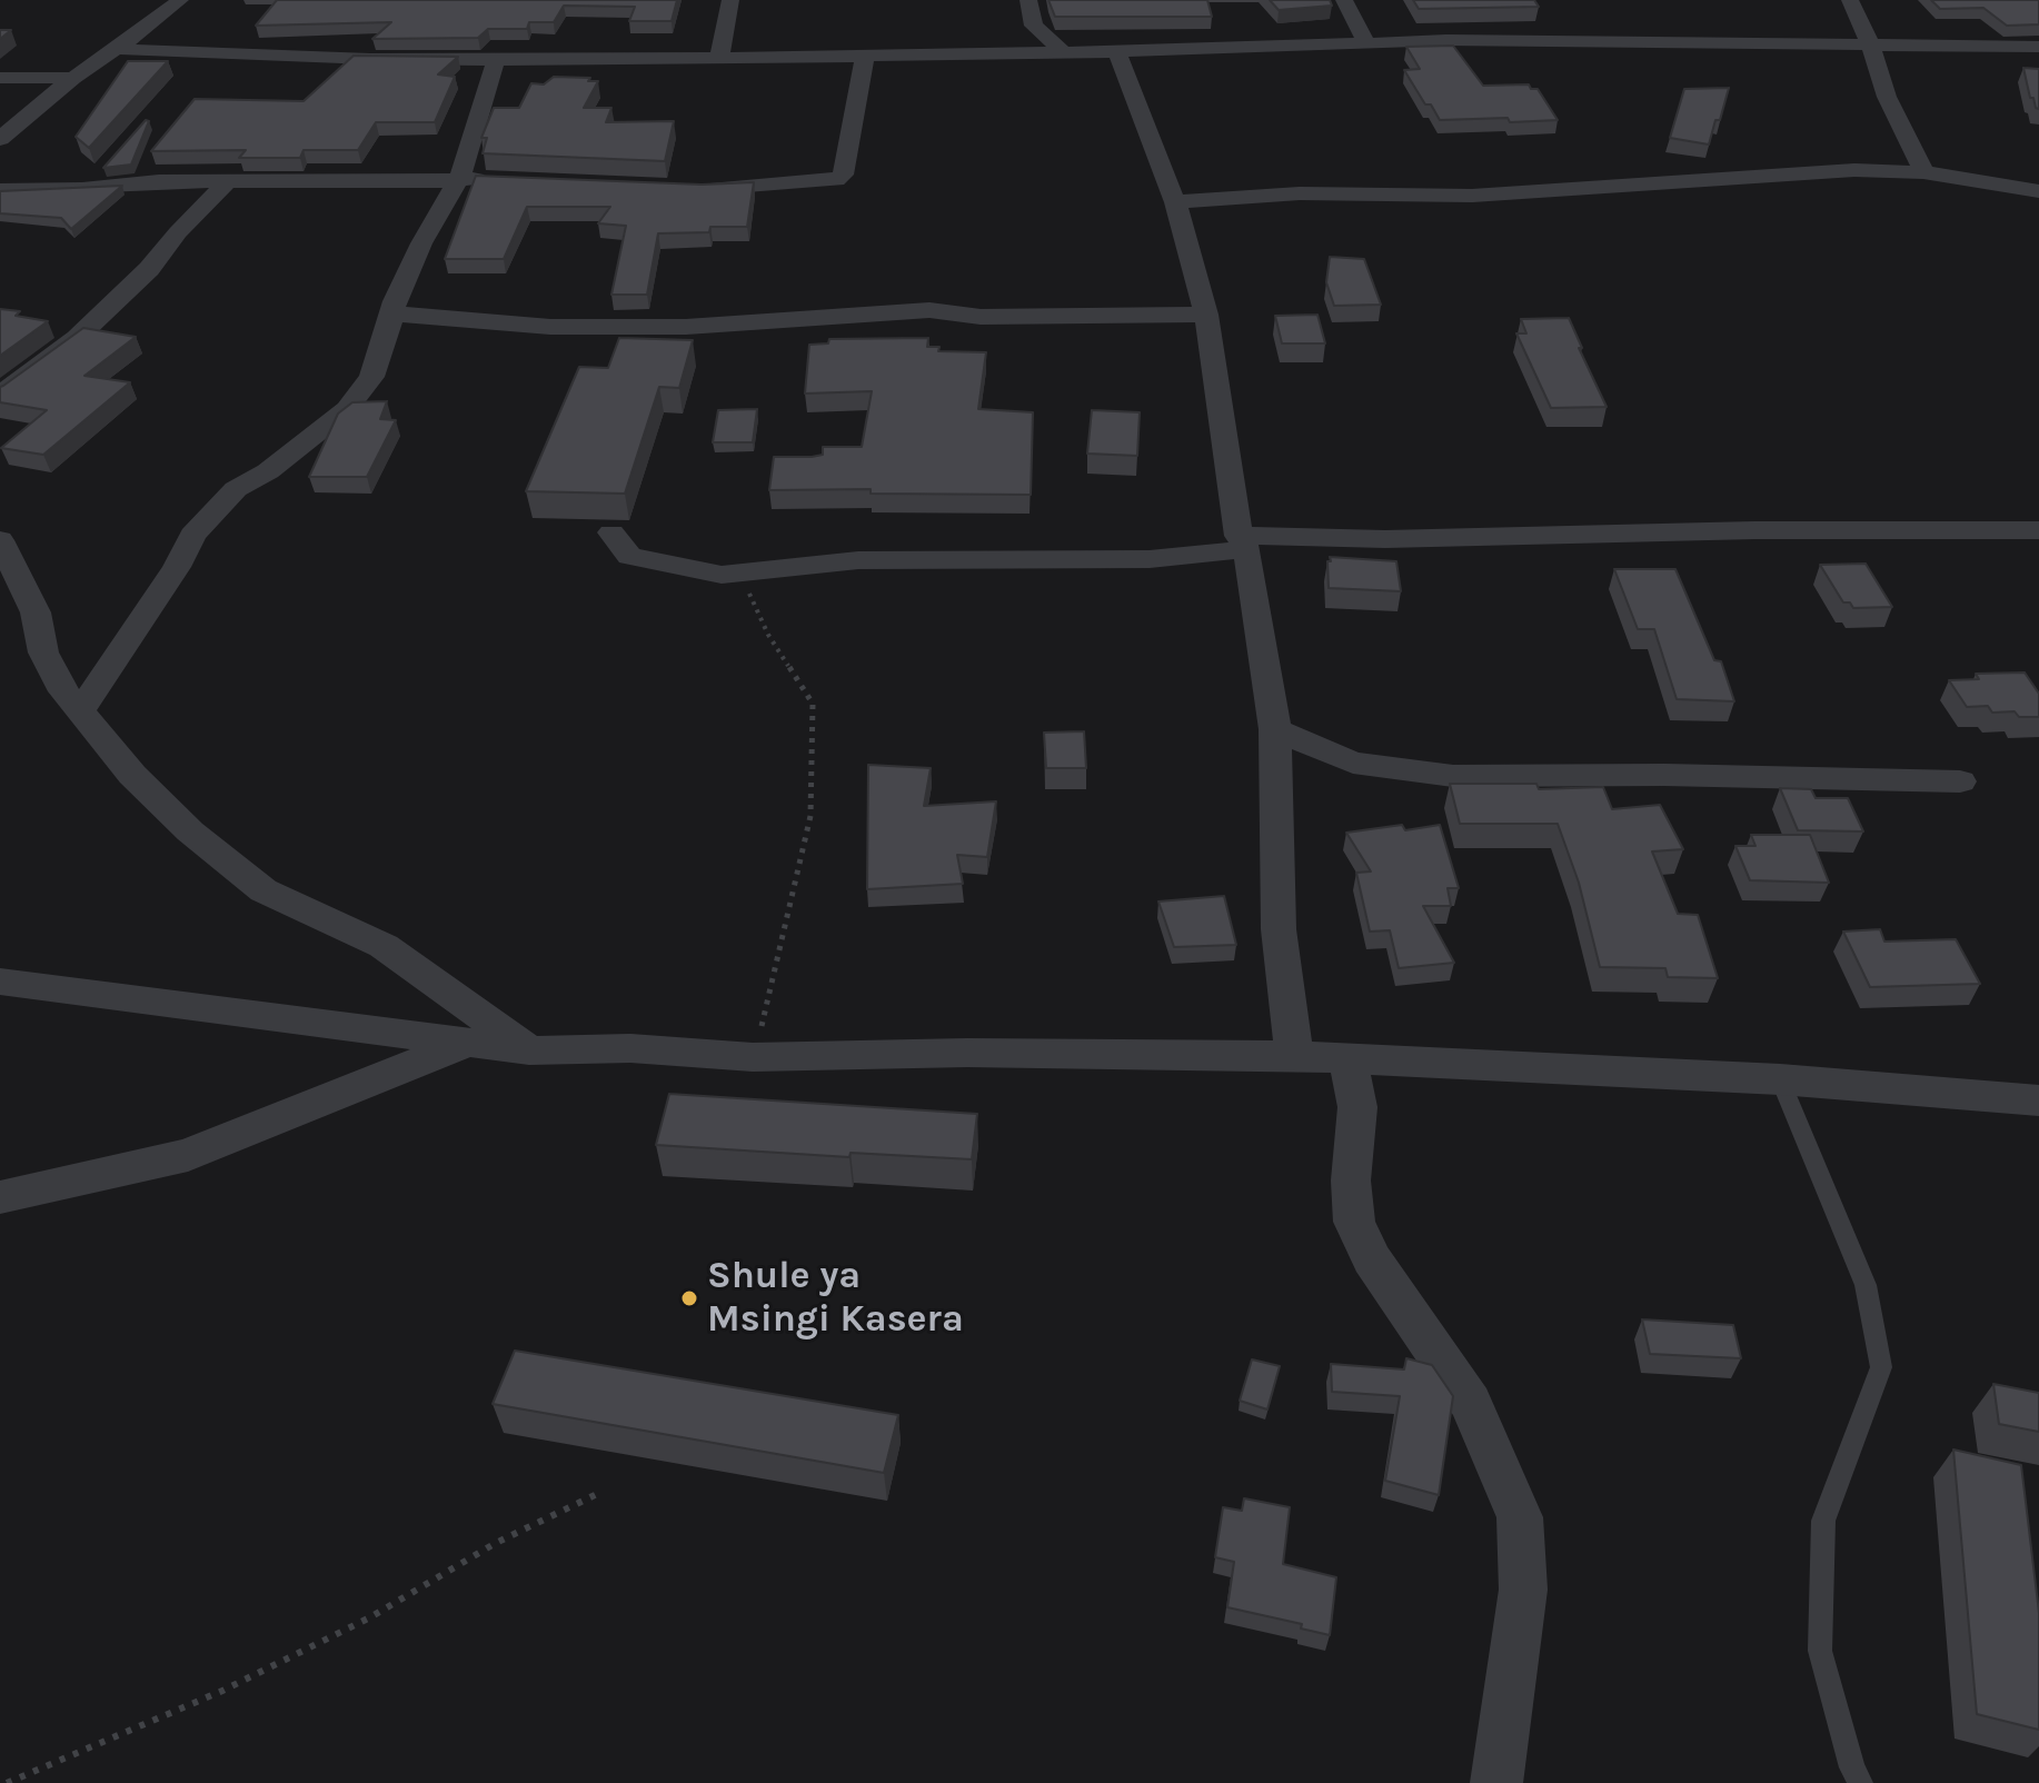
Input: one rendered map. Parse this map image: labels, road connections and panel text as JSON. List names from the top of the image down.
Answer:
{
  "places": ["Shule ya Msingi Kasera"]
}
